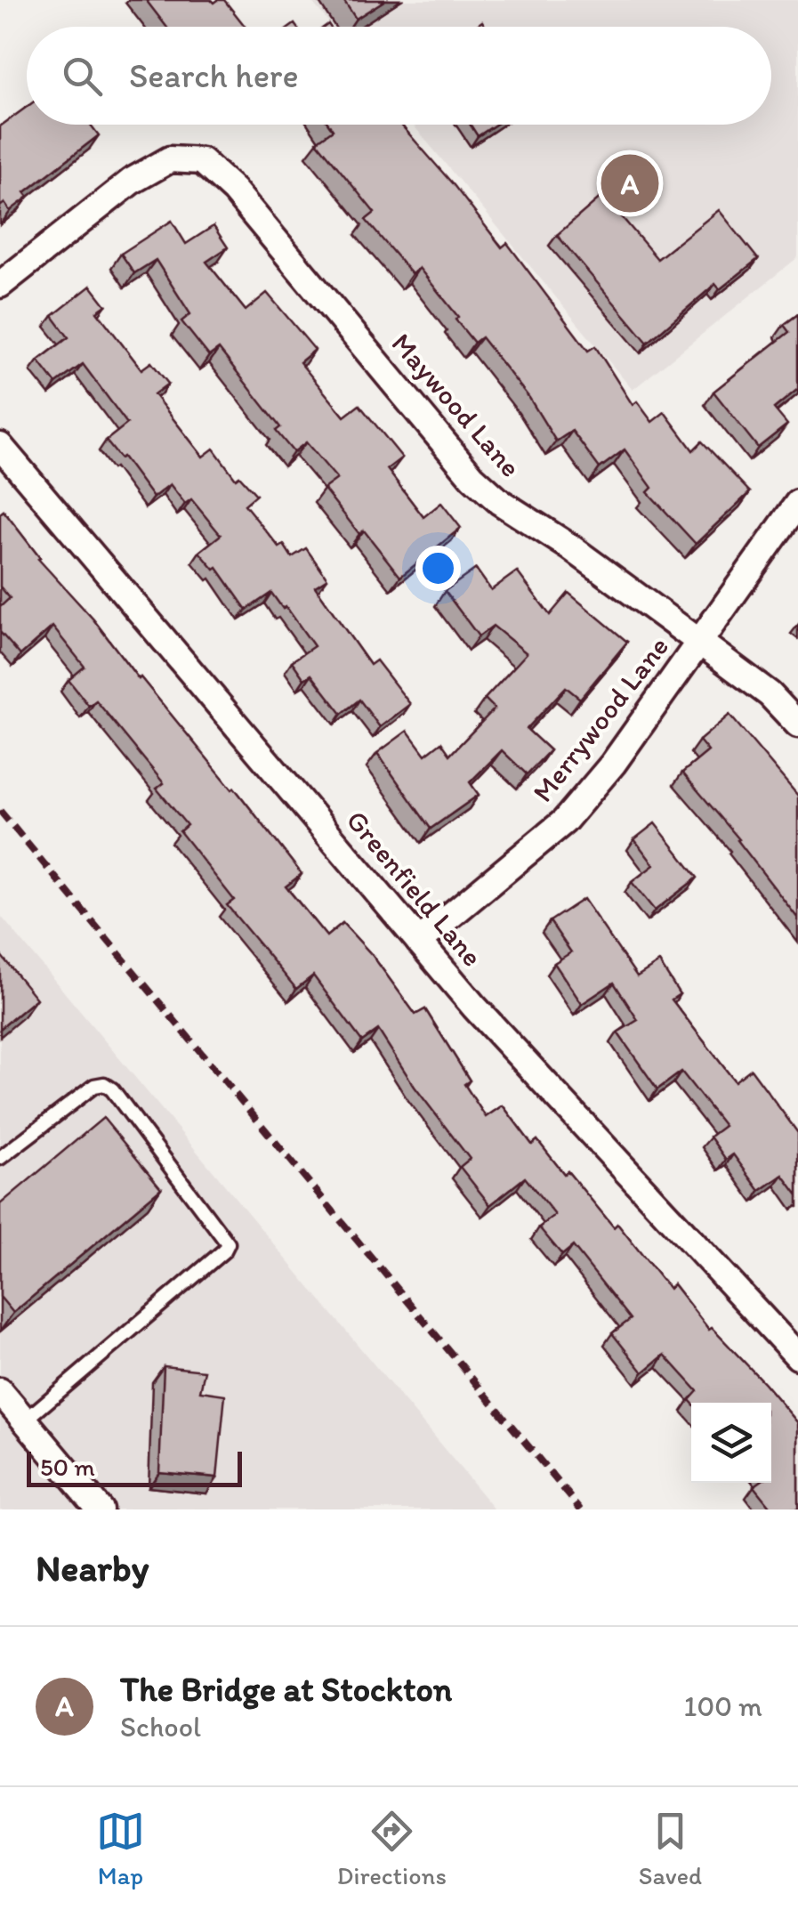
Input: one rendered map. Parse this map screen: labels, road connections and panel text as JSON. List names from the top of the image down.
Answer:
{
  "streets": {
    "street": ["Maywood Lane", "Merrywood Lane", "Greenfield Lane"]
  },
  "crossings": [
    ["Maywood Lane", "Merrywood Lane"],
    ["Merrywood Lane", "Greenfield Lane"]
  ],
  "scale_bar": "50 m",
  "page": {
    "search": "Search here",
    "pins": "A",
    "scale": "50 m",
    "heading": "Nearby",
    "list": [
      {
        "mark": "A",
        "name": "The Bridge at Stockton",
        "note": "School",
        "value": "100 m"
      }
    ],
    "nav": ["Map", "Directions", "Saved"]
  }
}
